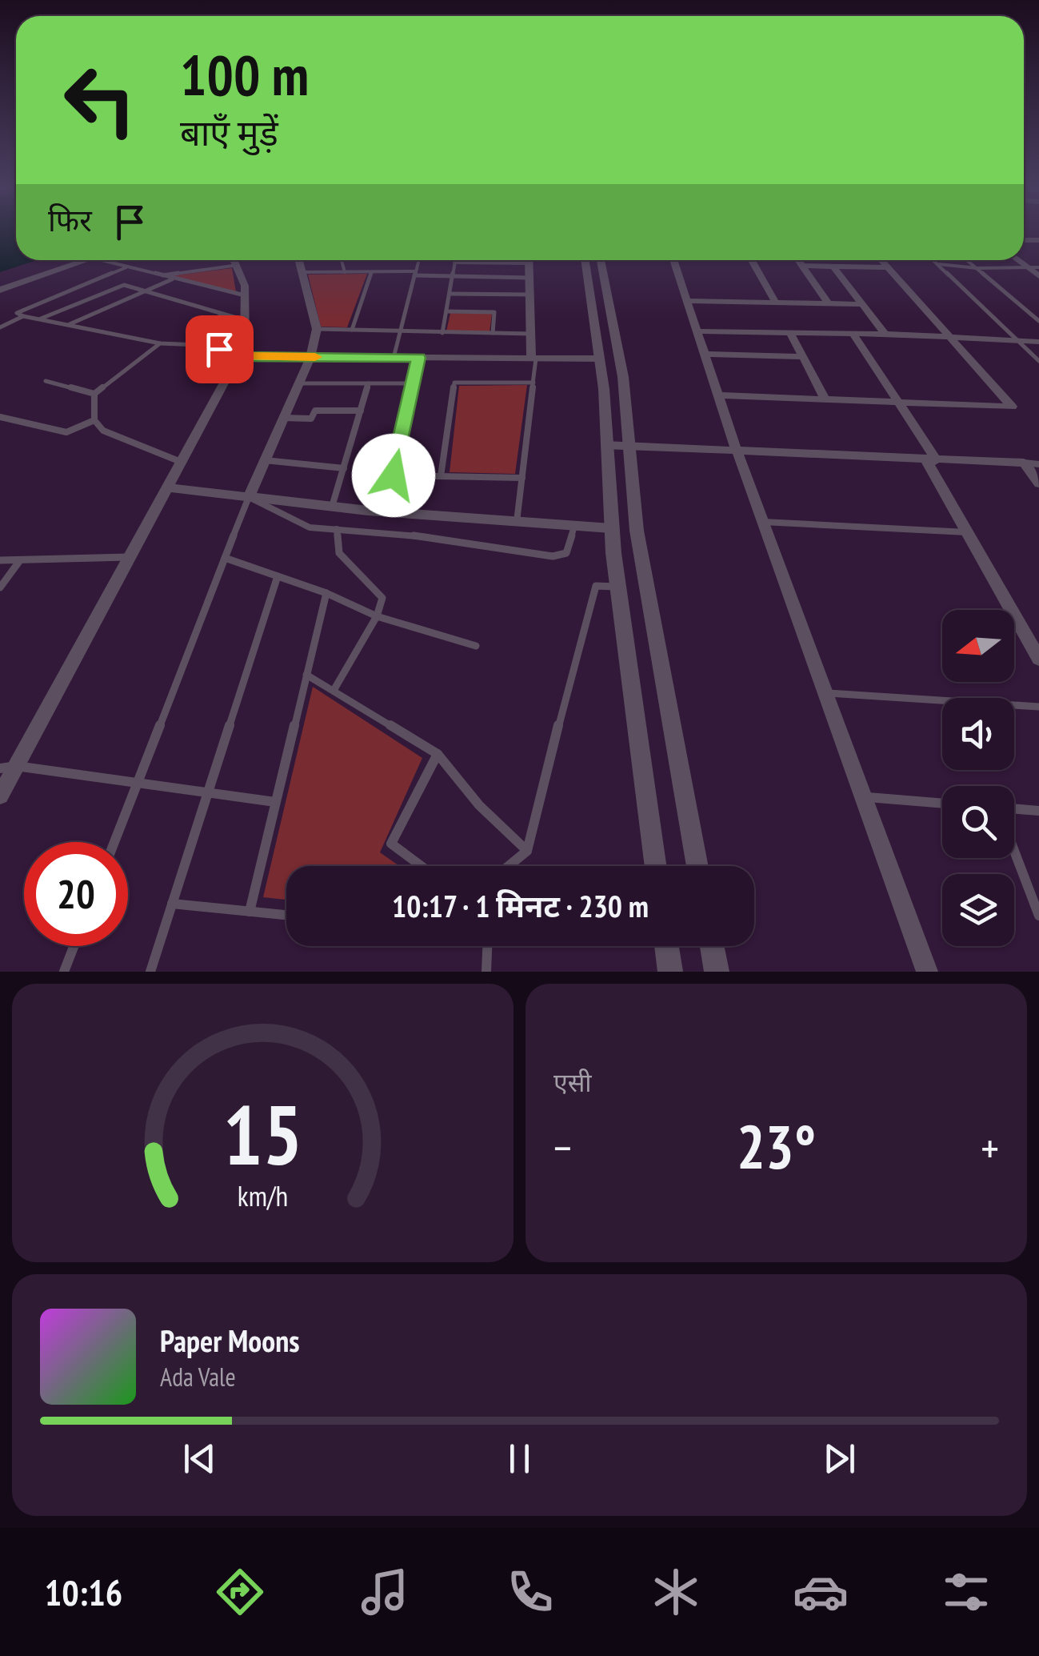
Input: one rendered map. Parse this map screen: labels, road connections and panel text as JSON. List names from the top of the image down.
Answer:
{
  "north": "left",
  "page": {
    "turn": ["100 m", "बाएँ मुड़ें"],
    "then": "फिर",
    "limit": "20",
    "trip": "10:17 · 1 मिनट · 230 m",
    "tile": "एसी",
    "heat": ["−", "23°", "+"],
    "song": ["Paper Moons", "Ada Vale"],
    "tabs": "10:16",
    "gauge": ["15", "km/h"]
  }
}
